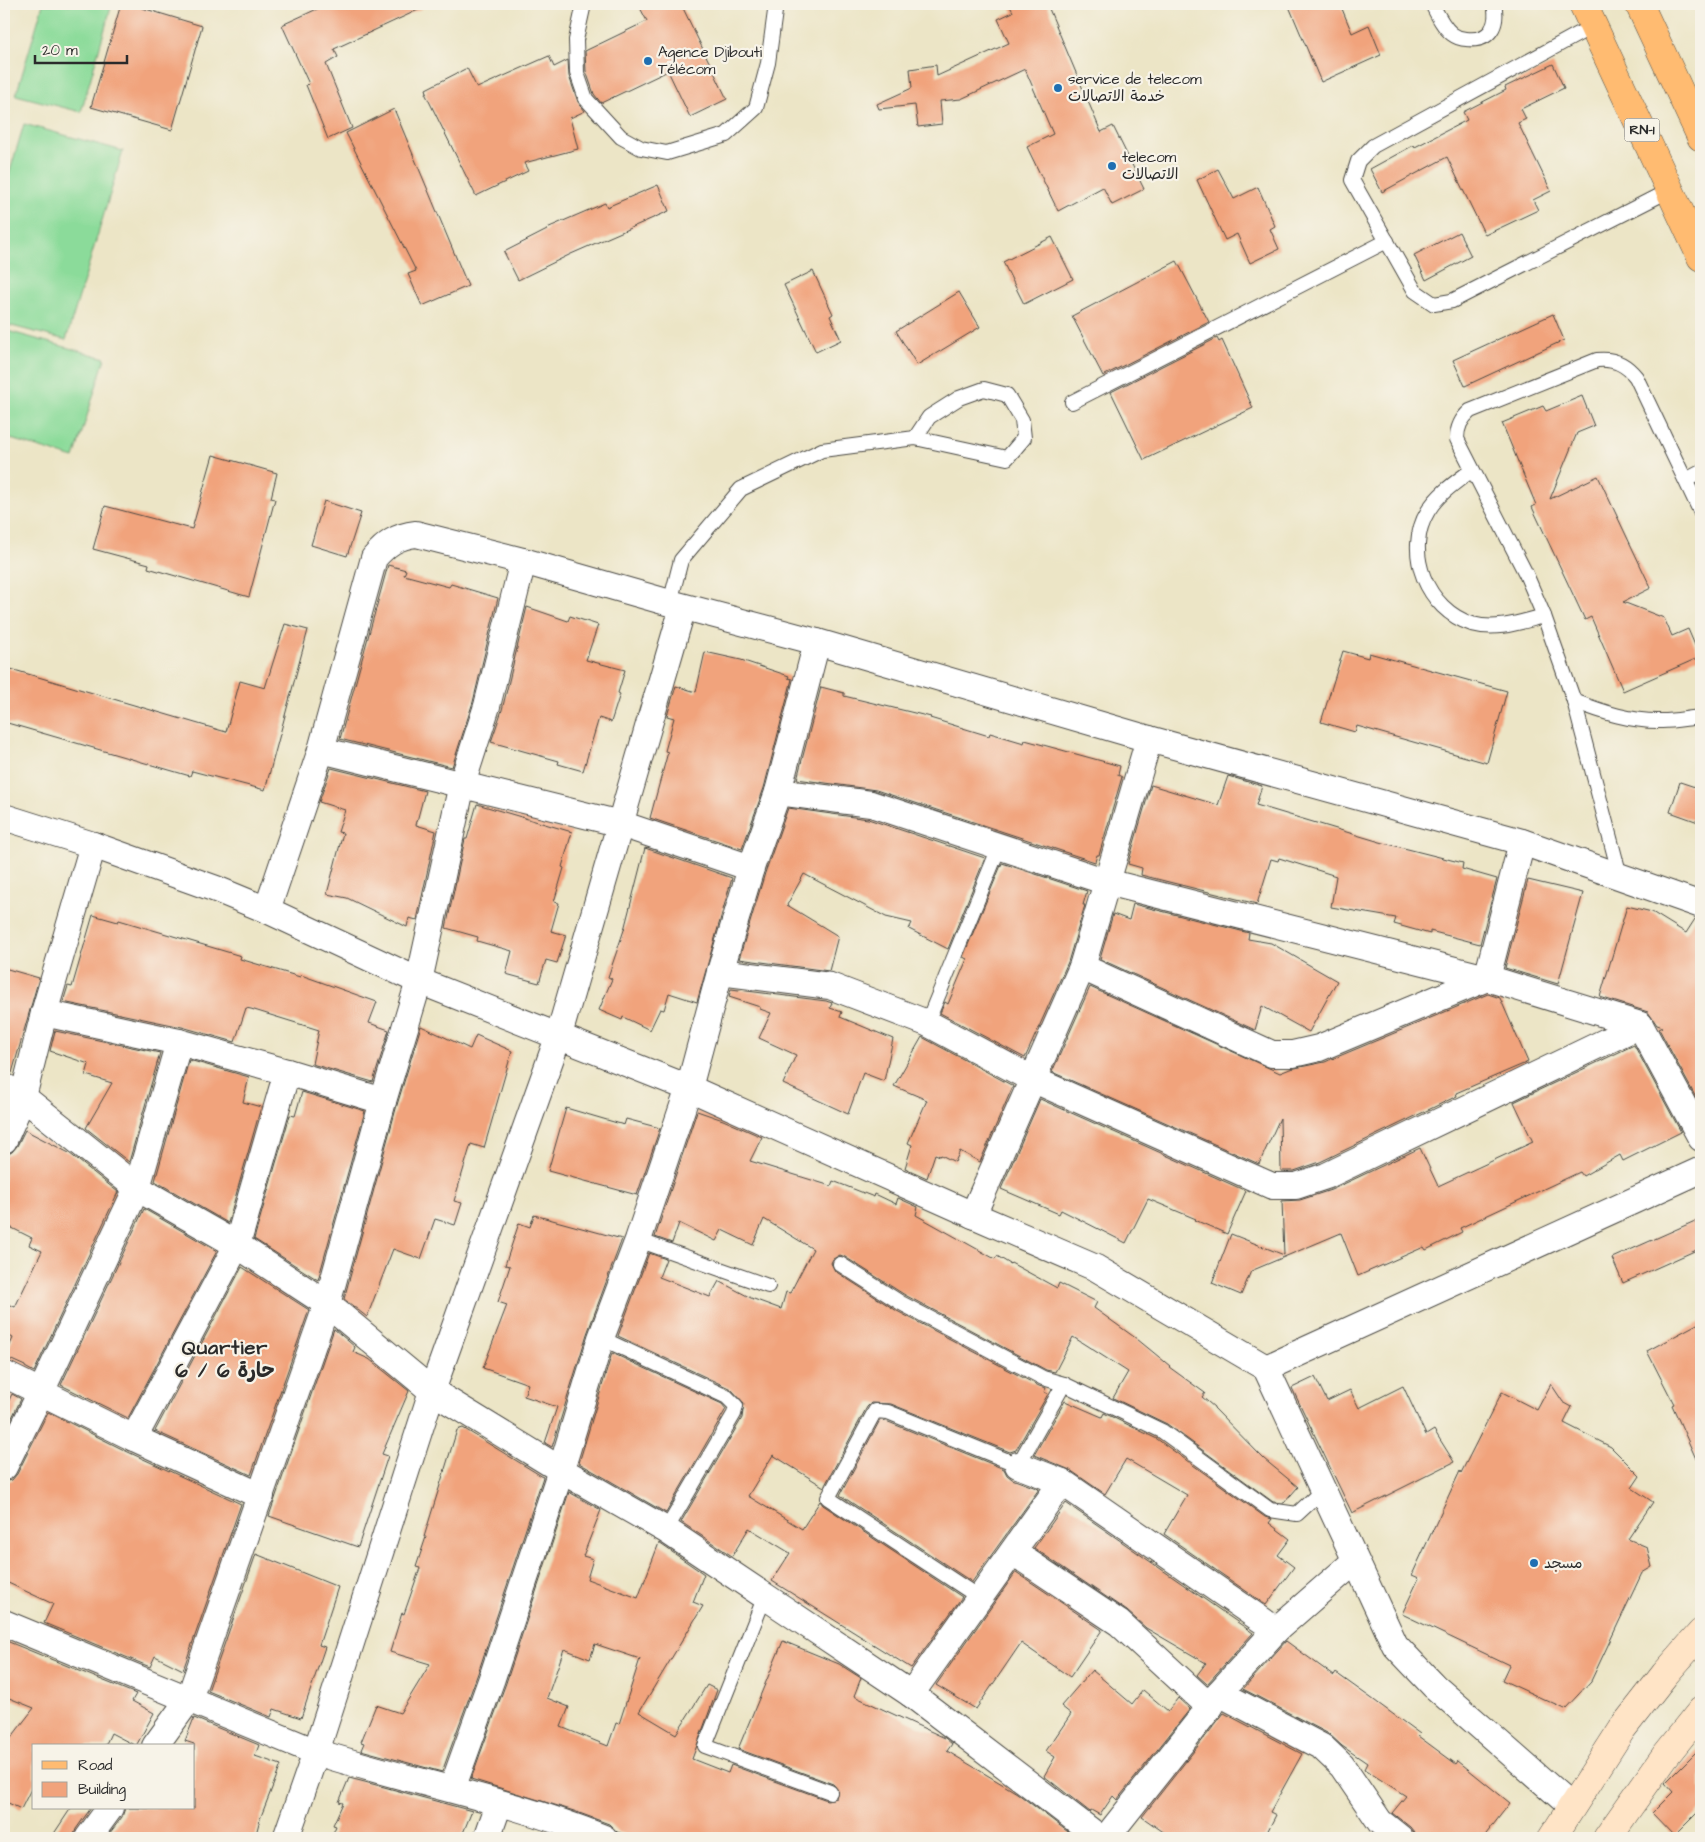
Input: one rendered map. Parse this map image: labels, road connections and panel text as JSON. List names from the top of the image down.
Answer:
{
  "streets": {
    "main road": ["RN-1"]
  },
  "districts": ["Quartier 6 / حارة 6"],
  "places": [
    "Agence Djibouti Télécom",
    "service de telecom خدمة الاتصالات",
    "telecom الاتصالات",
    "مسجد"
  ],
  "legend": ["Road", "Building"],
  "scale_bar": "20 m"
}
